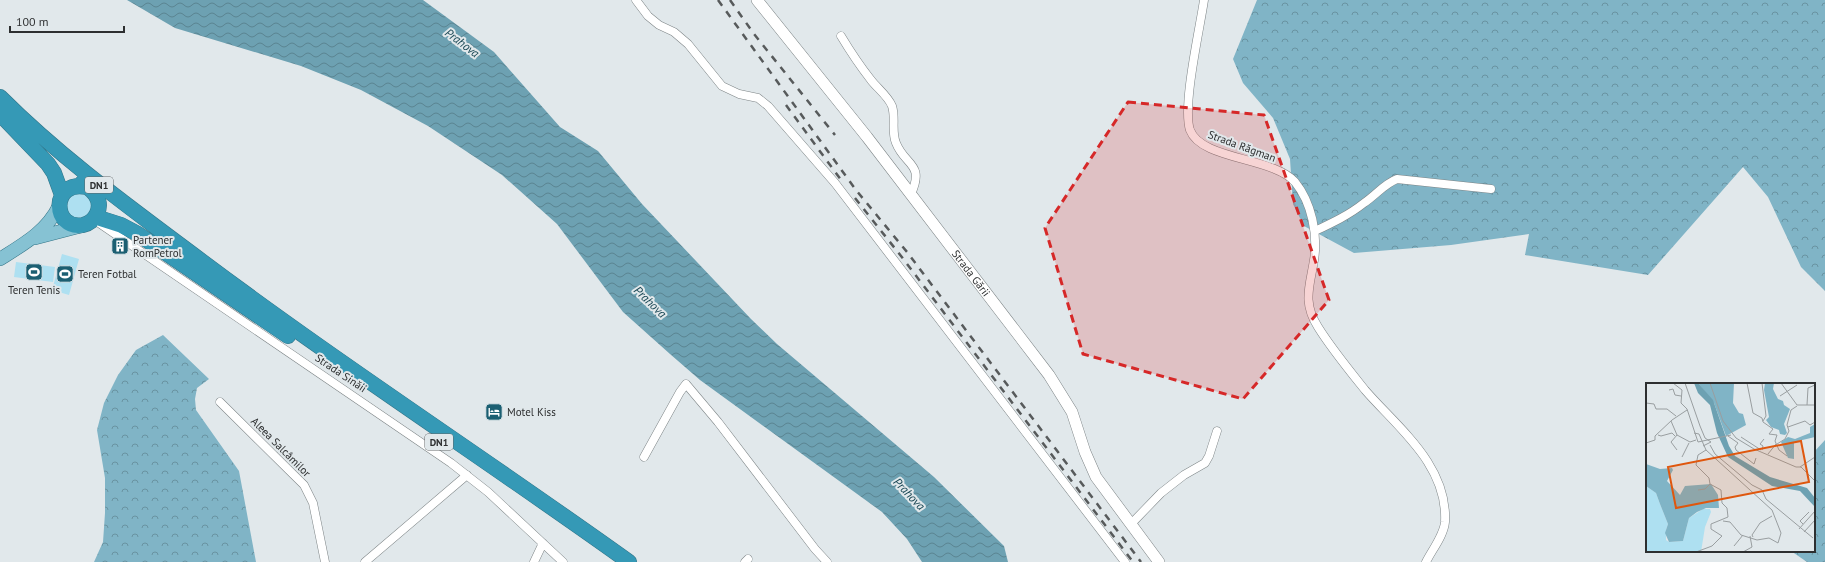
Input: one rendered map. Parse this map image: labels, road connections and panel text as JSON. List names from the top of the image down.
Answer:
{
  "streets": {
    "highway": ["DN1"],
    "street": [
      "Strada Răgman",
      "Strada Gării",
      "Strada Sinăii",
      "Aleea Salcâmilor"
    ]
  },
  "crossings": [
    ["DN1", "Strada Sinăii"]
  ],
  "water": ["Prahova"],
  "places": {
    "building": ["Partener RomPetrol"],
    "sports": ["Teren Tenis", "Teren Fotbal"],
    "hotel": ["Motel Kiss"]
  },
  "scale_bar": "100 m"
}
